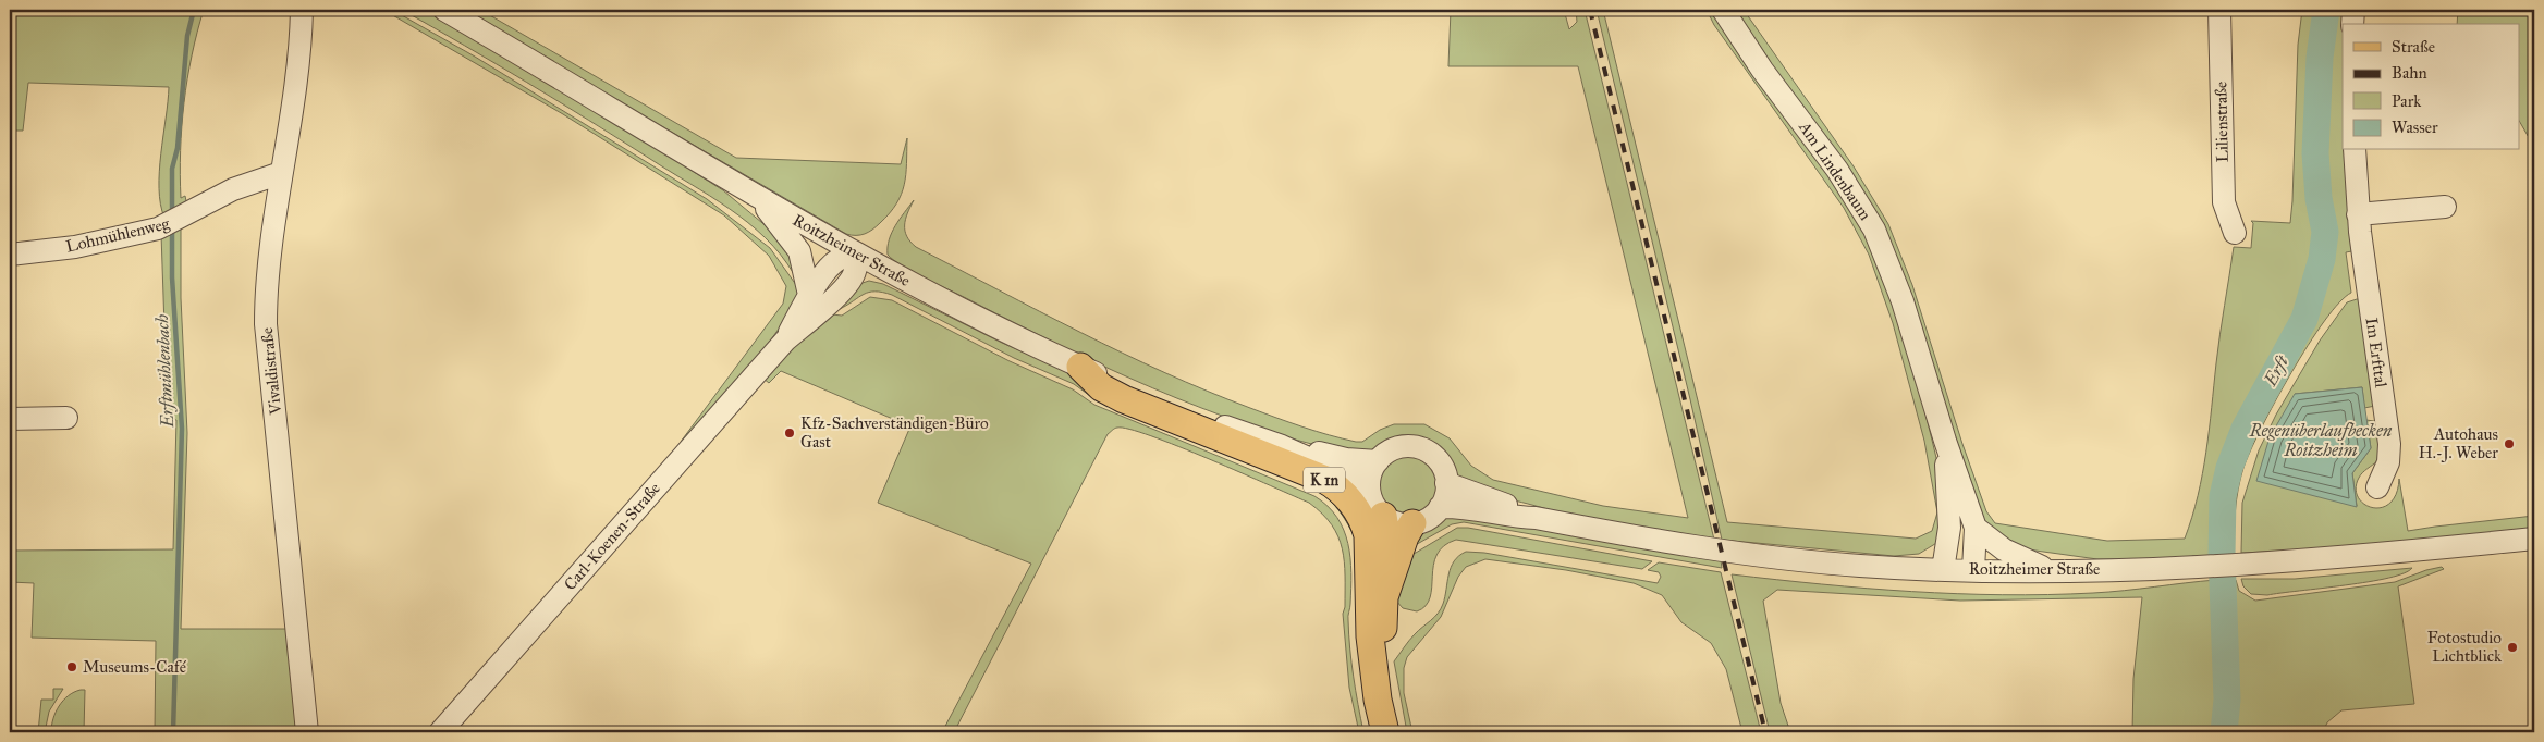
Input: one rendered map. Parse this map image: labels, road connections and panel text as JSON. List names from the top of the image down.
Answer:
{
  "streets": {
    "main road": ["K 1n"],
    "street": [
      "Lilienstraße",
      "Am Lindenbaum",
      "Lohmühlenweg",
      "Roitzheimer Straße",
      "Im Erfttal",
      "Vivaldistraße",
      "Carl-Koenen-Straße"
    ]
  },
  "crossings": [
    ["Am Lindenbaum", "Roitzheimer Straße"],
    ["Lohmühlenweg", "Vivaldistraße"],
    ["Roitzheimer Straße", "K 1n"],
    ["Roitzheimer Straße", "Carl-Koenen-Straße"]
  ],
  "water": ["Erftmühlenbach", "Erft", "Regenüberlaufbecken Roitzheim"],
  "places": [
    "Kfz-Sachverständigen-Büro Gast",
    "Autohaus H.-J. Weber",
    "Fotostudio Lichtblick",
    "Museums-Café"
  ],
  "legend": [
    "Straße",
    "Bahn",
    "Park",
    "Wasser"
  ]
}
